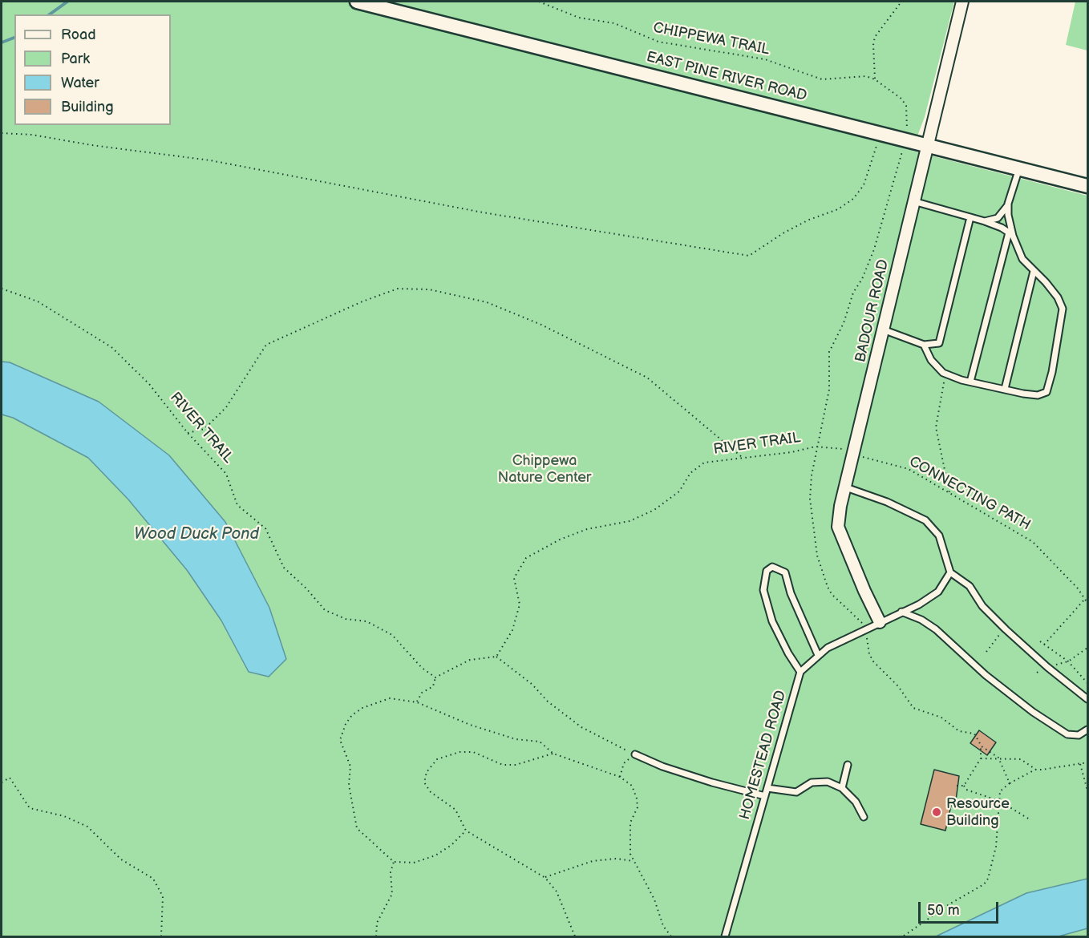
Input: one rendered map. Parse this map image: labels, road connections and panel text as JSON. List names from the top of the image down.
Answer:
{
  "streets": {
    "street": ["EAST PINE RIVER ROAD", "BADOUR ROAD"],
    "lane": ["HOMESTEAD ROAD"],
    "path": ["CHIPPEWA TRAIL", "RIVER TRAIL", "CONNECTING PATH"]
  },
  "crossings": [
    ["EAST PINE RIVER ROAD", "BADOUR ROAD"],
    ["BADOUR ROAD", "CONNECTING PATH"],
    ["RIVER TRAIL", "CONNECTING PATH"]
  ],
  "water": ["Wood Duck Pond"],
  "parks": ["Chippewa Nature Center"],
  "places": ["Resource Building"],
  "legend": [
    "Road",
    "Park",
    "Water",
    "Building"
  ],
  "scale_bar": "50 m"
}
